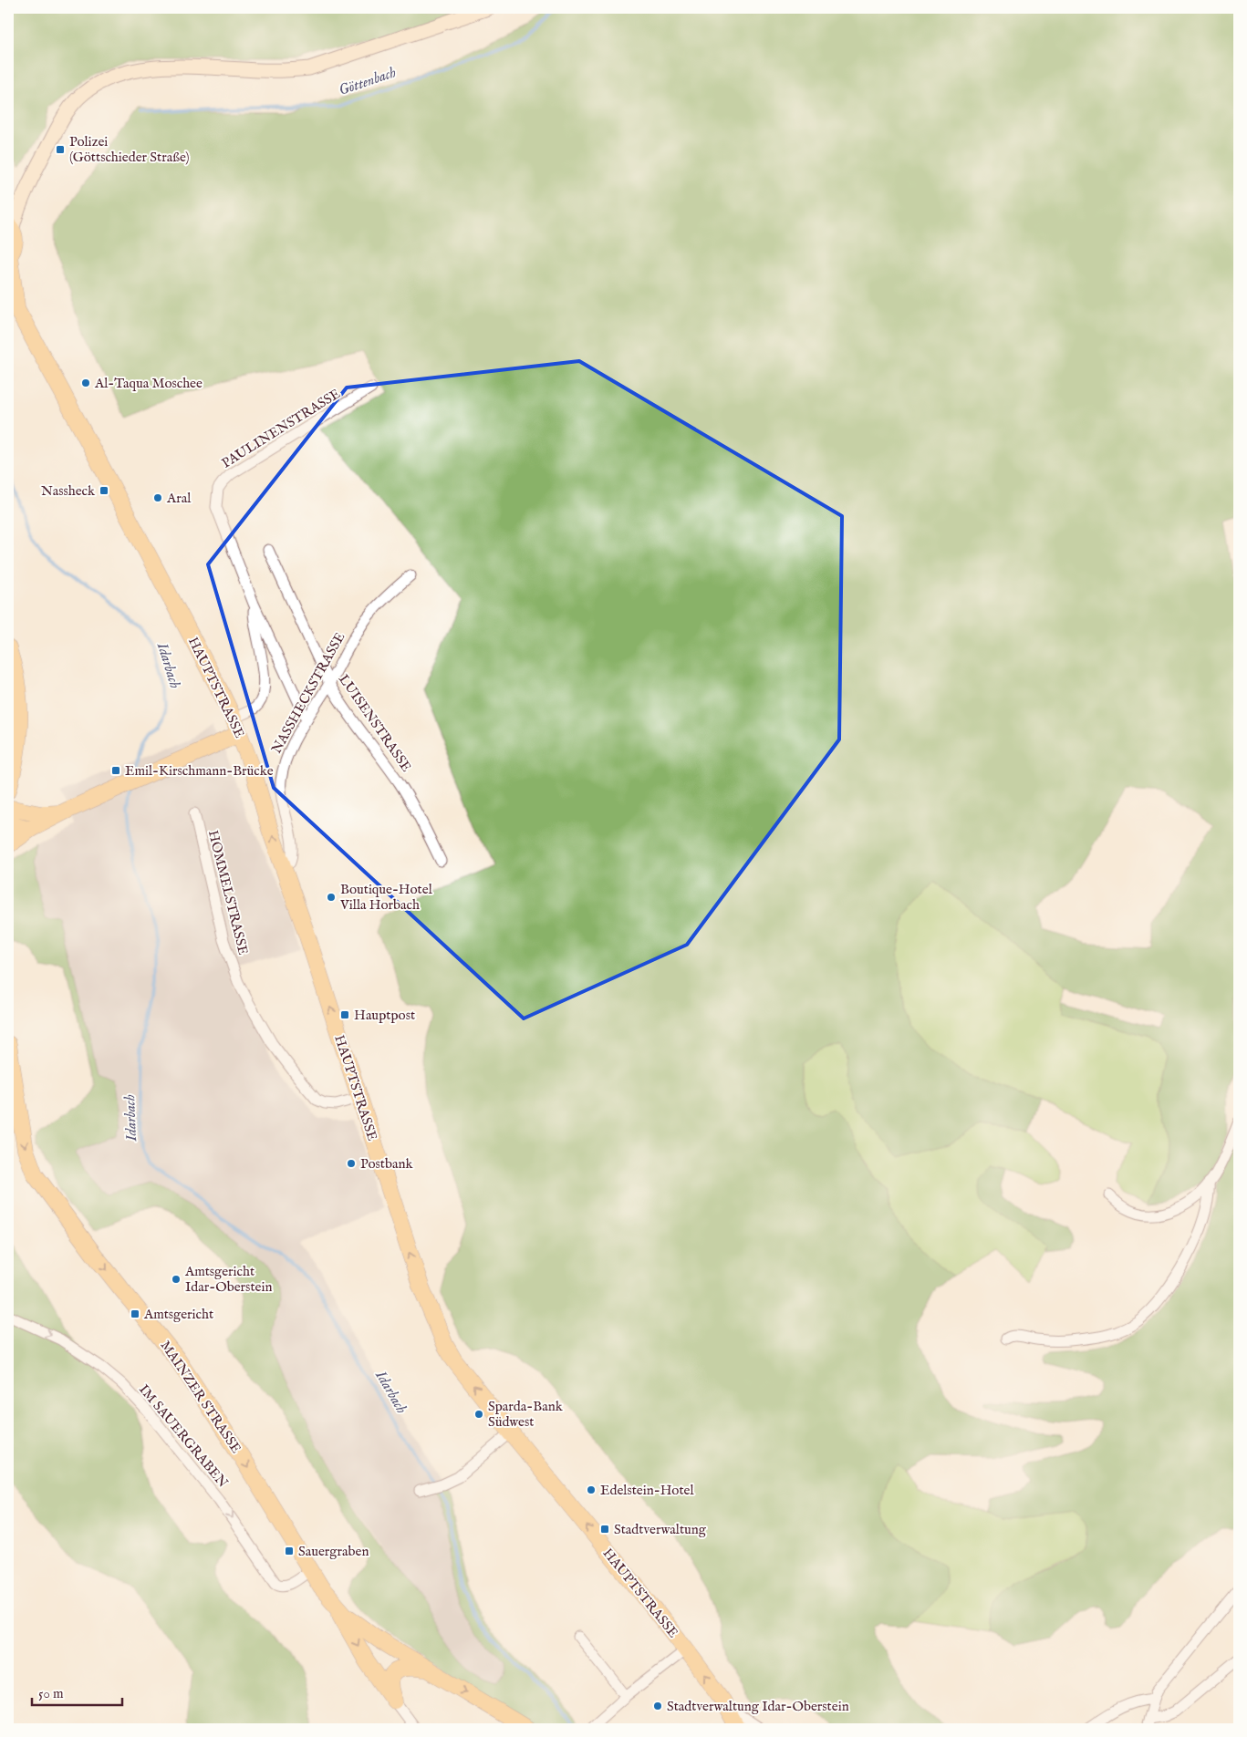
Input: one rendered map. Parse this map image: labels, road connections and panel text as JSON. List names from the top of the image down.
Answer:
{
  "streets": {
    "main road": ["HAUPTSTRASSE", "MAINZER STRASSE"],
    "street": [
      "PAULINENSTRASSE",
      "NASSHECKSTRASSE",
      "LUISENSTRASSE",
      "HOMMELSTRASSE",
      "IM SAUERGRABEN"
    ]
  },
  "crossings": [
    ["PAULINENSTRASSE", "HAUPTSTRASSE"],
    ["PAULINENSTRASSE", "NASSHECKSTRASSE"],
    ["HAUPTSTRASSE", "NASSHECKSTRASSE"],
    ["HAUPTSTRASSE", "HOMMELSTRASSE"],
    ["NASSHECKSTRASSE", "LUISENSTRASSE"],
    ["MAINZER STRASSE", "IM SAUERGRABEN"]
  ],
  "one_way": ["HAUPTSTRASSE", "MAINZER STRASSE", "IM SAUERGRABEN"],
  "water": ["Göttenbach", "Idarbach"],
  "places": {
    "transit": [
      "Polizei (Göttschieder Straße)",
      "Nassheck",
      "Emil-Kirschmann-Brücke",
      "Hauptpost",
      "Amtsgericht",
      "Stadtverwaltung",
      "Sauergraben"
    ],
    "other": [
      "Al-Taqua Moschee",
      "Aral",
      "Boutique-Hotel Villa Horbach",
      "Postbank",
      "Amtsgericht Idar-Oberstein",
      "Sparda-Bank Südwest",
      "Edelstein-Hotel",
      "Stadtverwaltung Idar-Oberstein"
    ]
  },
  "scale_bar": "50 m"
}
